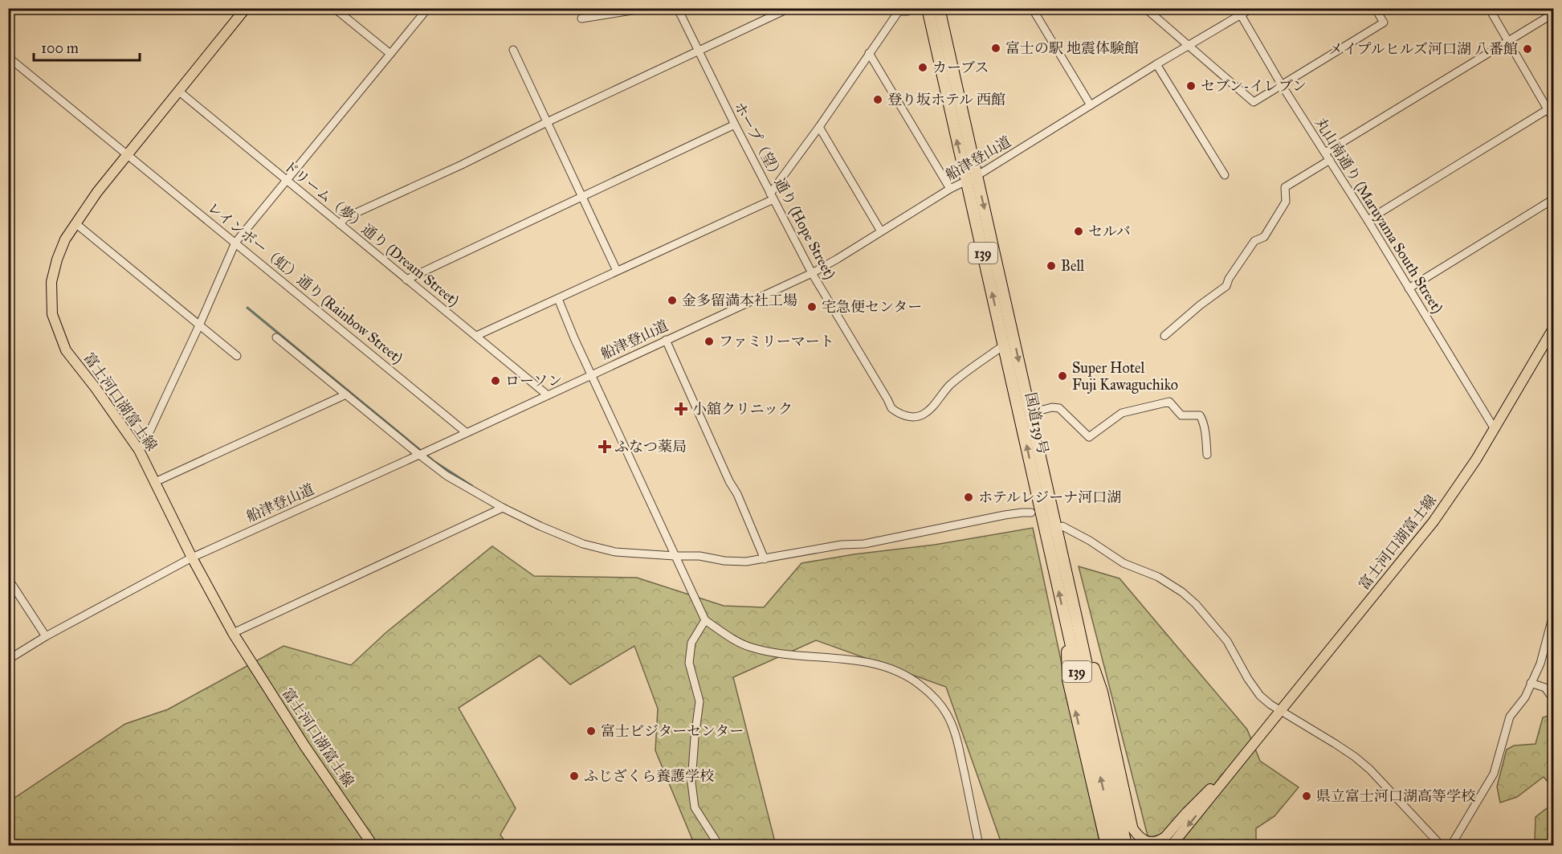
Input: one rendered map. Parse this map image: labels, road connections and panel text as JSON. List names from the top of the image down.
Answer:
{
  "streets": {
    "highway": ["139", "国道139号"],
    "main road": ["富士河口湖富士線"],
    "street": [
      "船津登山道",
      "ホープ（望）通り (Hope Street)",
      "丸山南通り (Maruyama South Street)",
      "ドリーム（夢）通り (Dream Street)",
      "レインボー（虹）通り (Rainbow Street)"
    ]
  },
  "crossings": [
    ["船津登山道", "ホープ（望）通り (Hope Street)"],
    ["船津登山道", "丸山南通り (Maruyama South Street)"],
    ["船津登山道", "ドリーム（夢）通り (Dream Street)"],
    ["船津登山道", "レインボー（虹）通り (Rainbow Street)"],
    ["船津登山道", "富士河口湖富士線"],
    ["船津登山道", "国道139号"],
    ["ホープ（望）通り (Hope Street)", "国道139号"],
    ["丸山南通り (Maruyama South Street)", "富士河口湖富士線"],
    ["ドリーム（夢）通り (Dream Street)", "富士河口湖富士線"],
    ["レインボー（虹）通り (Rainbow Street)", "富士河口湖富士線"]
  ],
  "places": {
    "other": [
      "富士の駅 地震体験館",
      "メイプルヒルズ河口湖 八番館",
      "カーブス",
      "セブン-イレブン",
      "登り坂ホテル 西館",
      "セルバ",
      "Bell",
      "金多留満本社工場",
      "宅急便センター",
      "ファミリーマート",
      "Super Hotel Fuji Kawaguchiko",
      "ローソン",
      "ホテルレジーナ河口湖",
      "富士ビジターセンター",
      "ふじざくら養護学校",
      "県立富士河口湖高等学校"
    ],
    "health": ["小舘クリニック", "ふなつ薬局"]
  },
  "scale_bar": "100 m"
}
